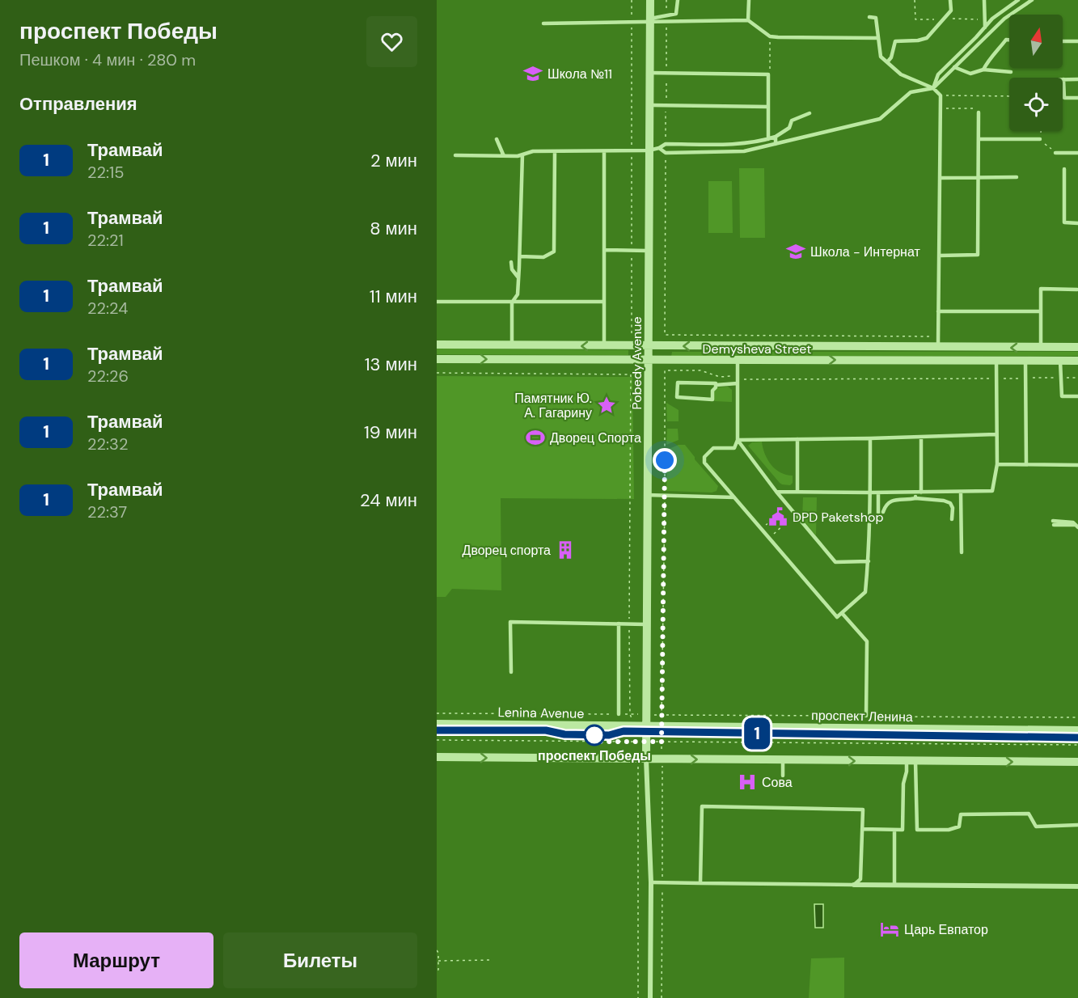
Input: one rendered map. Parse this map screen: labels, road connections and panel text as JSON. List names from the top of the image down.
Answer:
{
  "streets": {
    "street": [
      "Demysheva Street",
      "Pobedy Avenue",
      "Lenina Avenue",
      "проспект Ленина"
    ]
  },
  "crossings": [
    ["Demysheva Street", "Pobedy Avenue"],
    ["Pobedy Avenue", "Lenina Avenue"],
    ["Pobedy Avenue", "проспект Ленина"],
    ["Lenina Avenue", "проспект Ленина"]
  ],
  "places": {
    "school or university": ["Школа №11", "Школа - Интернат"],
    "place": ["Памятник Ю. А. Гагарину"],
    "sports": ["Дворец Спорта"],
    "public building": ["DPD Paketshop"],
    "building": ["Дворец спорта"],
    "other": ["проспект Победы"],
    "hospital": ["Сова"],
    "hotel": ["Царь Евпатор"]
  },
  "lines": ["tram line 1"],
  "north": "top",
  "page": {
    "heading": [
      ["проспект Победы", "Пешком · 4 мин · 280 m"],
      "Отправления"
    ],
    "on_map": "1",
    "list": [
      {
        "mark": "1",
        "name": "Трамвай",
        "note": "22:15",
        "value": "2 мин"
      },
      {
        "mark": "1",
        "name": "Трамвай",
        "note": "22:21",
        "value": "8 мин"
      },
      {
        "mark": "1",
        "name": "Трамвай",
        "note": "22:24",
        "value": "11 мин"
      },
      {
        "mark": "1",
        "name": "Трамвай",
        "note": "22:26",
        "value": "13 мин"
      },
      {
        "mark": "1",
        "name": "Трамвай",
        "note": "22:32",
        "value": "19 мин"
      },
      {
        "mark": "1",
        "name": "Трамвай",
        "note": "22:37",
        "value": "24 мин"
      }
    ],
    "buttons": ["Маршрут", "Билеты"]
  }
}
